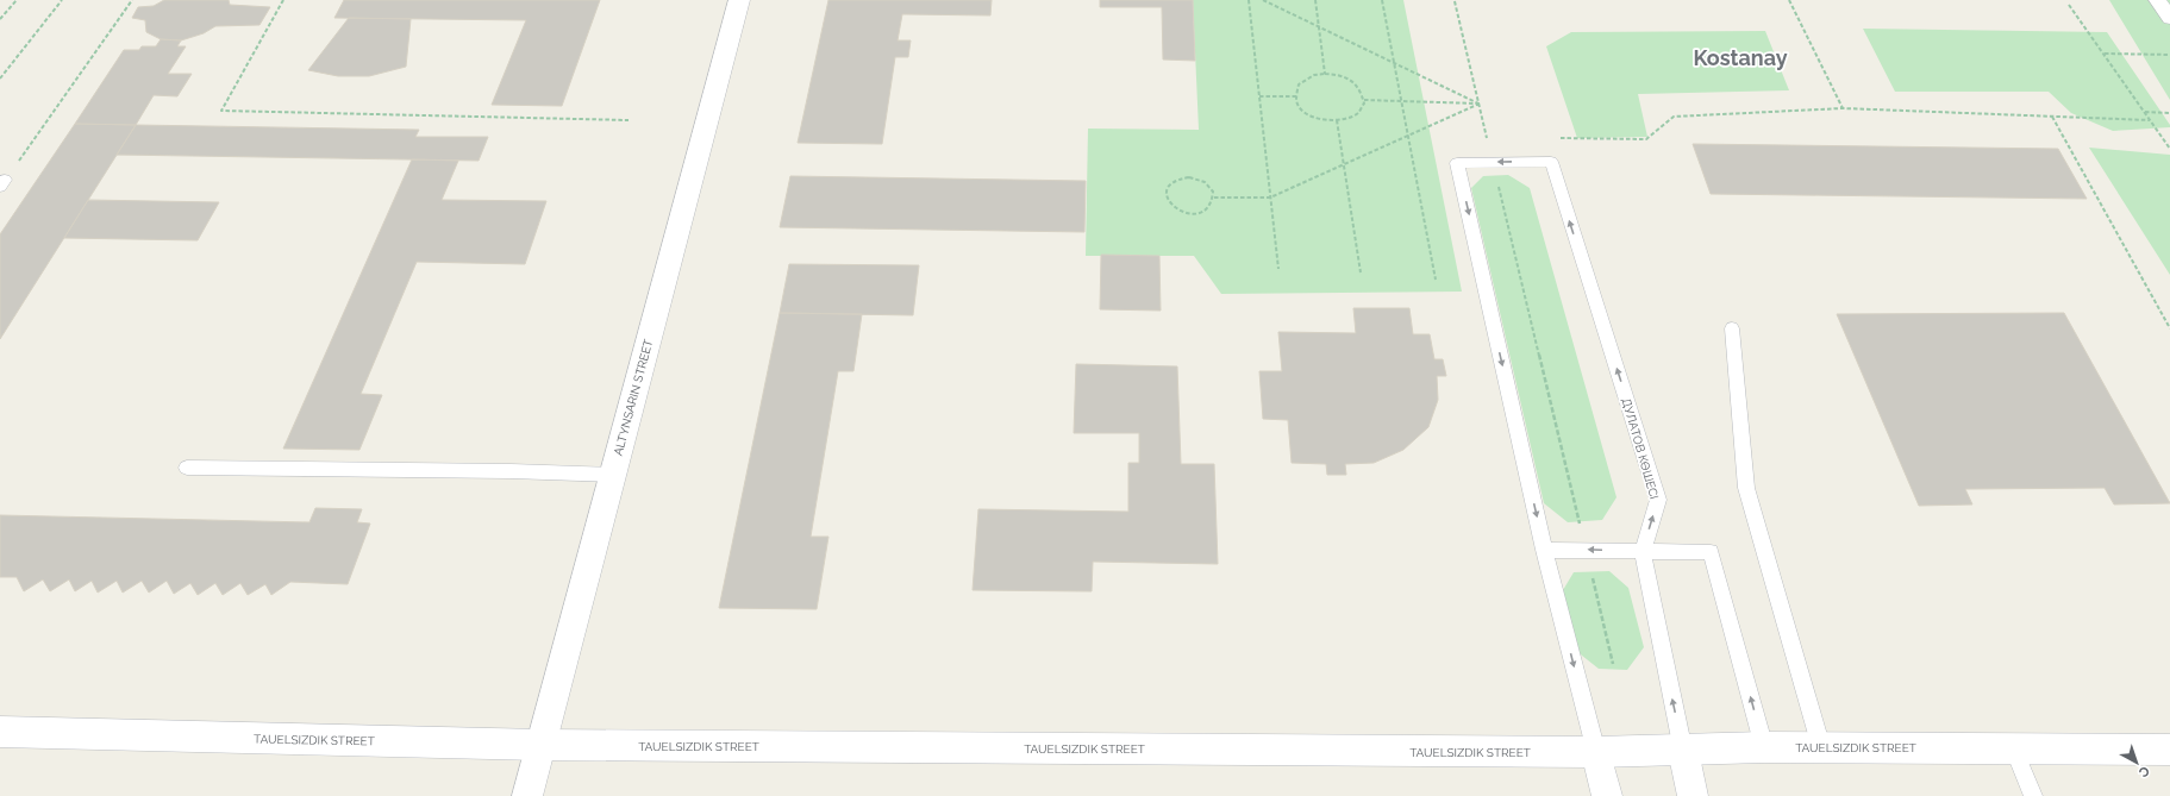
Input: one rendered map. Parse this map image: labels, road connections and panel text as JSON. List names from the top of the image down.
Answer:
{
  "streets": {
    "main road": ["ALTYNSARIN STREET", "ДУЛАТОВ КӨШЕСІ", "TAUELSІZDІK STREET"]
  },
  "crossings": [
    ["ALTYNSARIN STREET", "TAUELSІZDІK STREET"],
    ["ДУЛАТОВ КӨШЕСІ", "TAUELSІZDІK STREET"]
  ],
  "districts": ["Kostanay"],
  "north": "bottom right"
}
